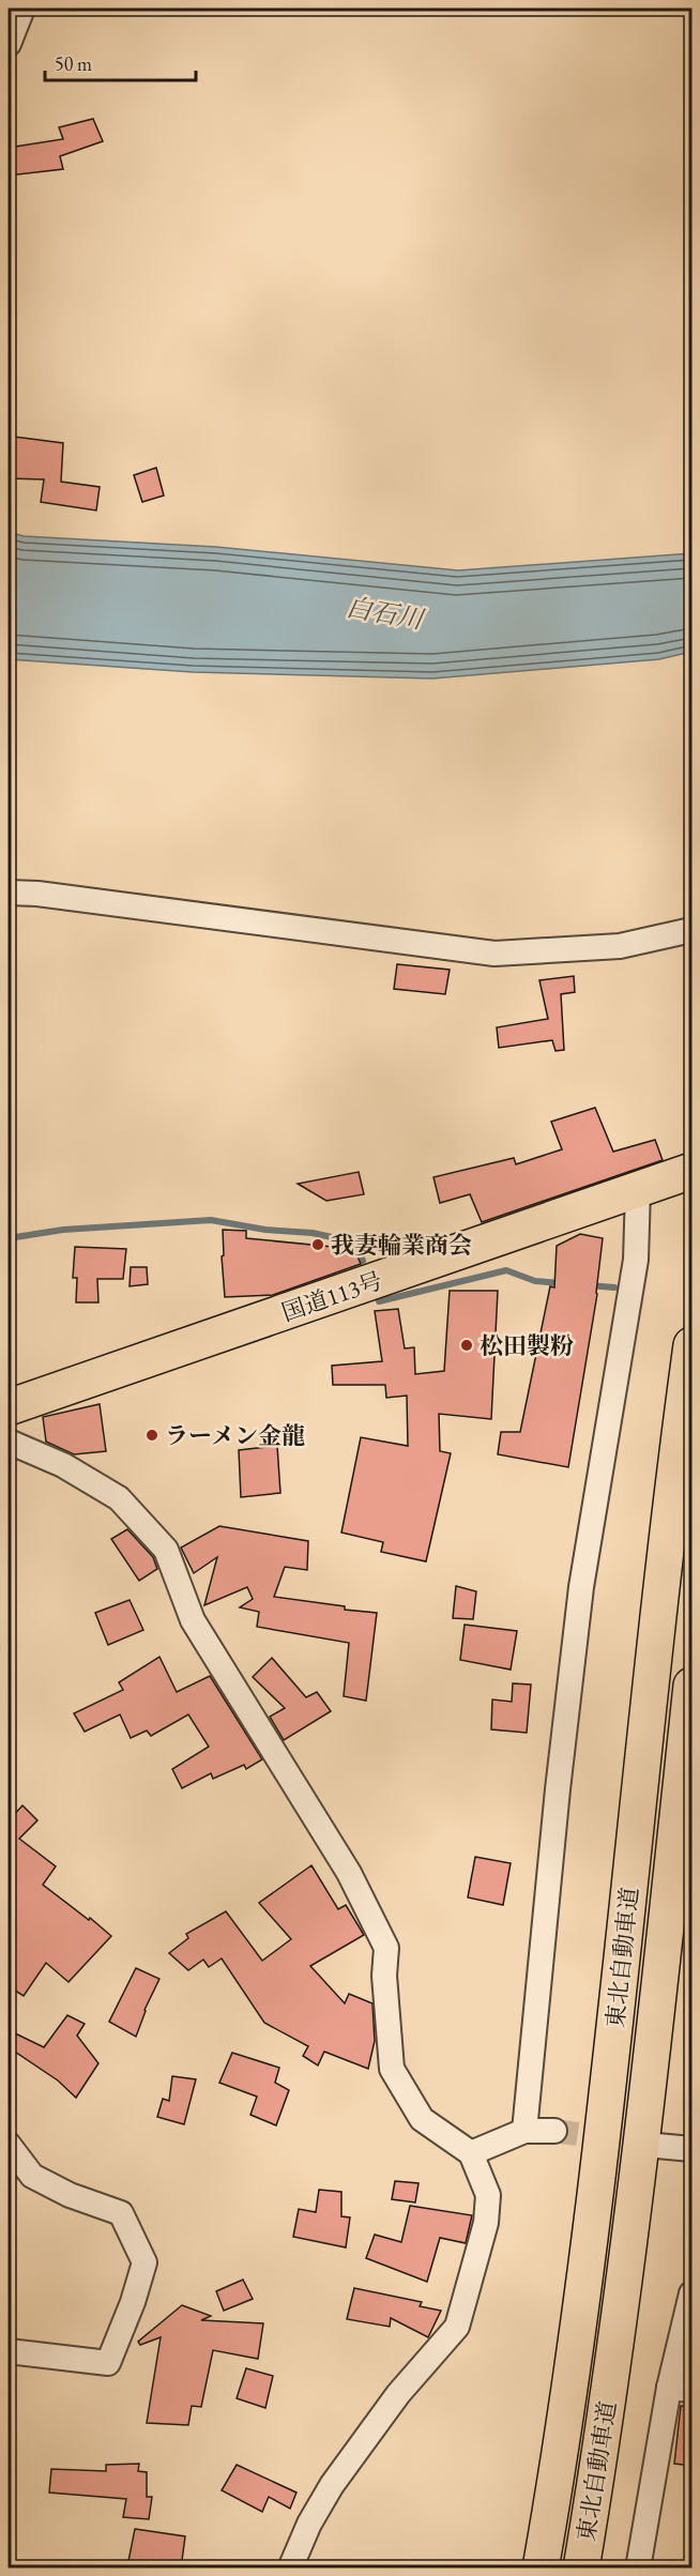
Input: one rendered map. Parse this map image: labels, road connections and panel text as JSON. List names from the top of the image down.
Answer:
{
  "streets": {
    "highway": ["国道113号", "東北自動車道"]
  },
  "water": ["白石川"],
  "places": ["我妻輪業商会", "松田製粉", "ラーメン金龍"],
  "scale_bar": "50 m"
}
